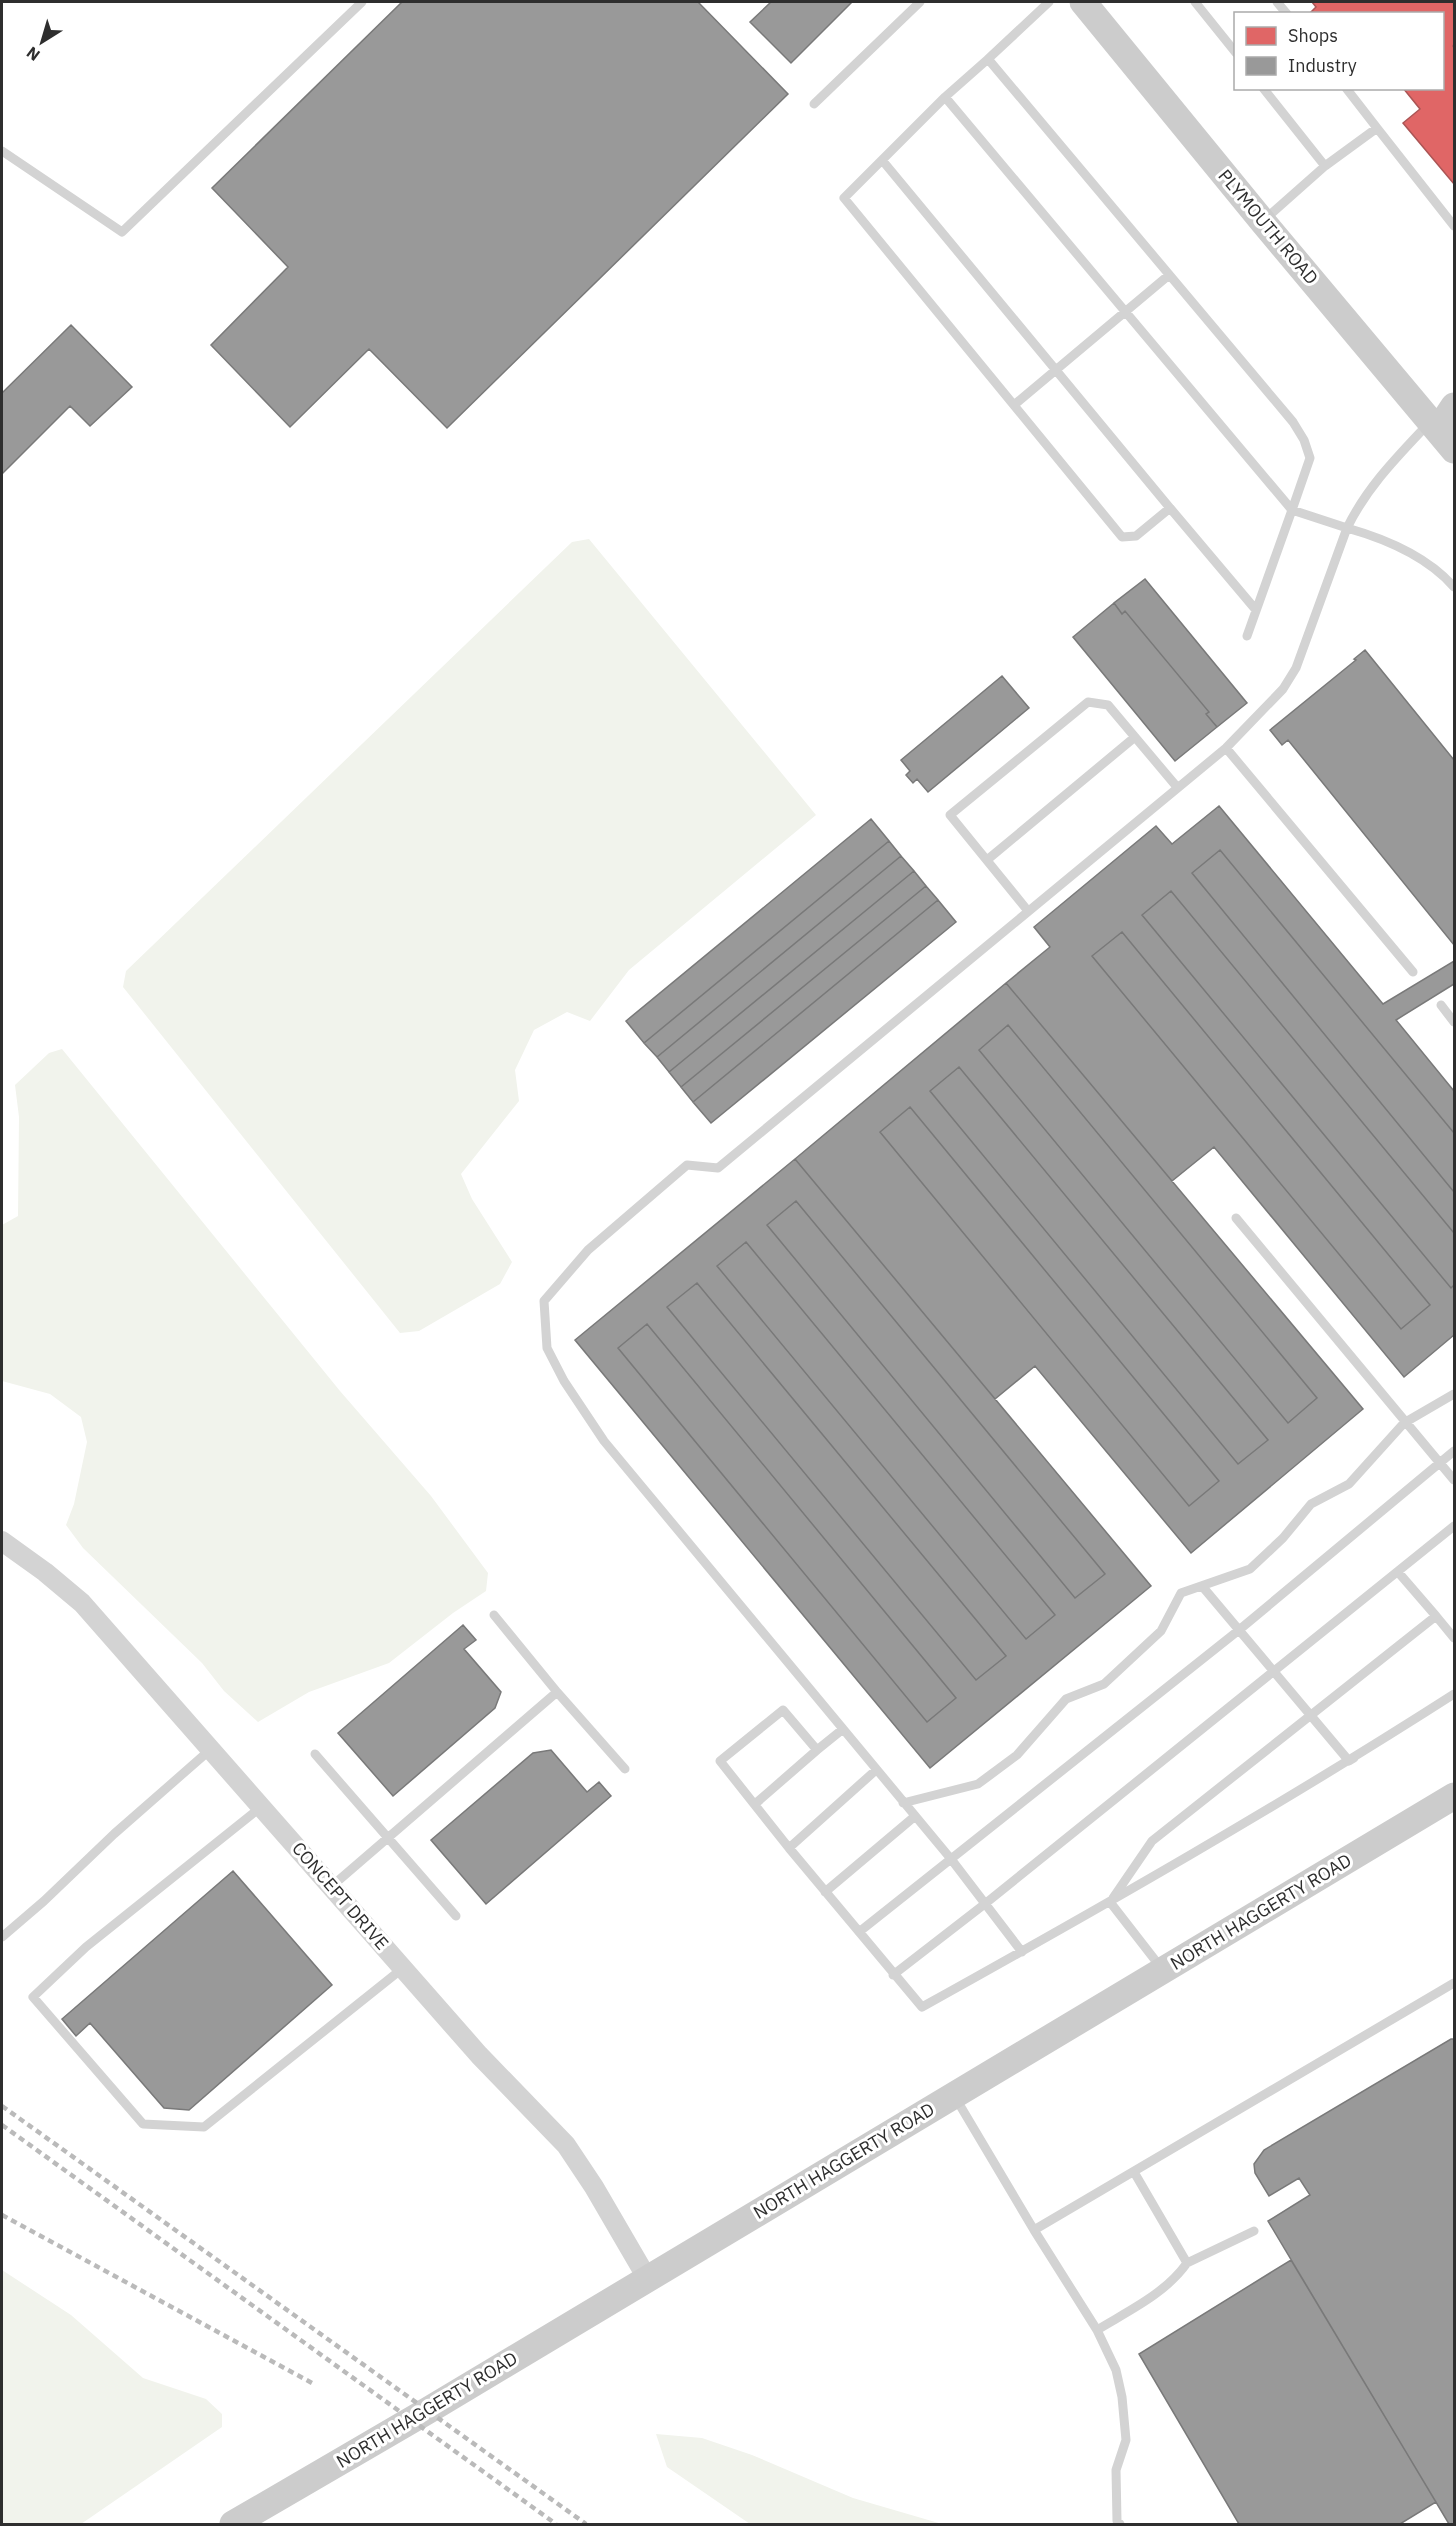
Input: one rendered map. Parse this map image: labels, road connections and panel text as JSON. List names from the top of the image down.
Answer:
{
  "streets": {
    "street": ["PLYMOUTH ROAD", "CONCEPT DRIVE", "NORTH HAGGERTY ROAD"]
  },
  "crossings": [
    ["CONCEPT DRIVE", "NORTH HAGGERTY ROAD"]
  ],
  "legend": ["Shops", "Industry"],
  "north": "bottom left"
}
